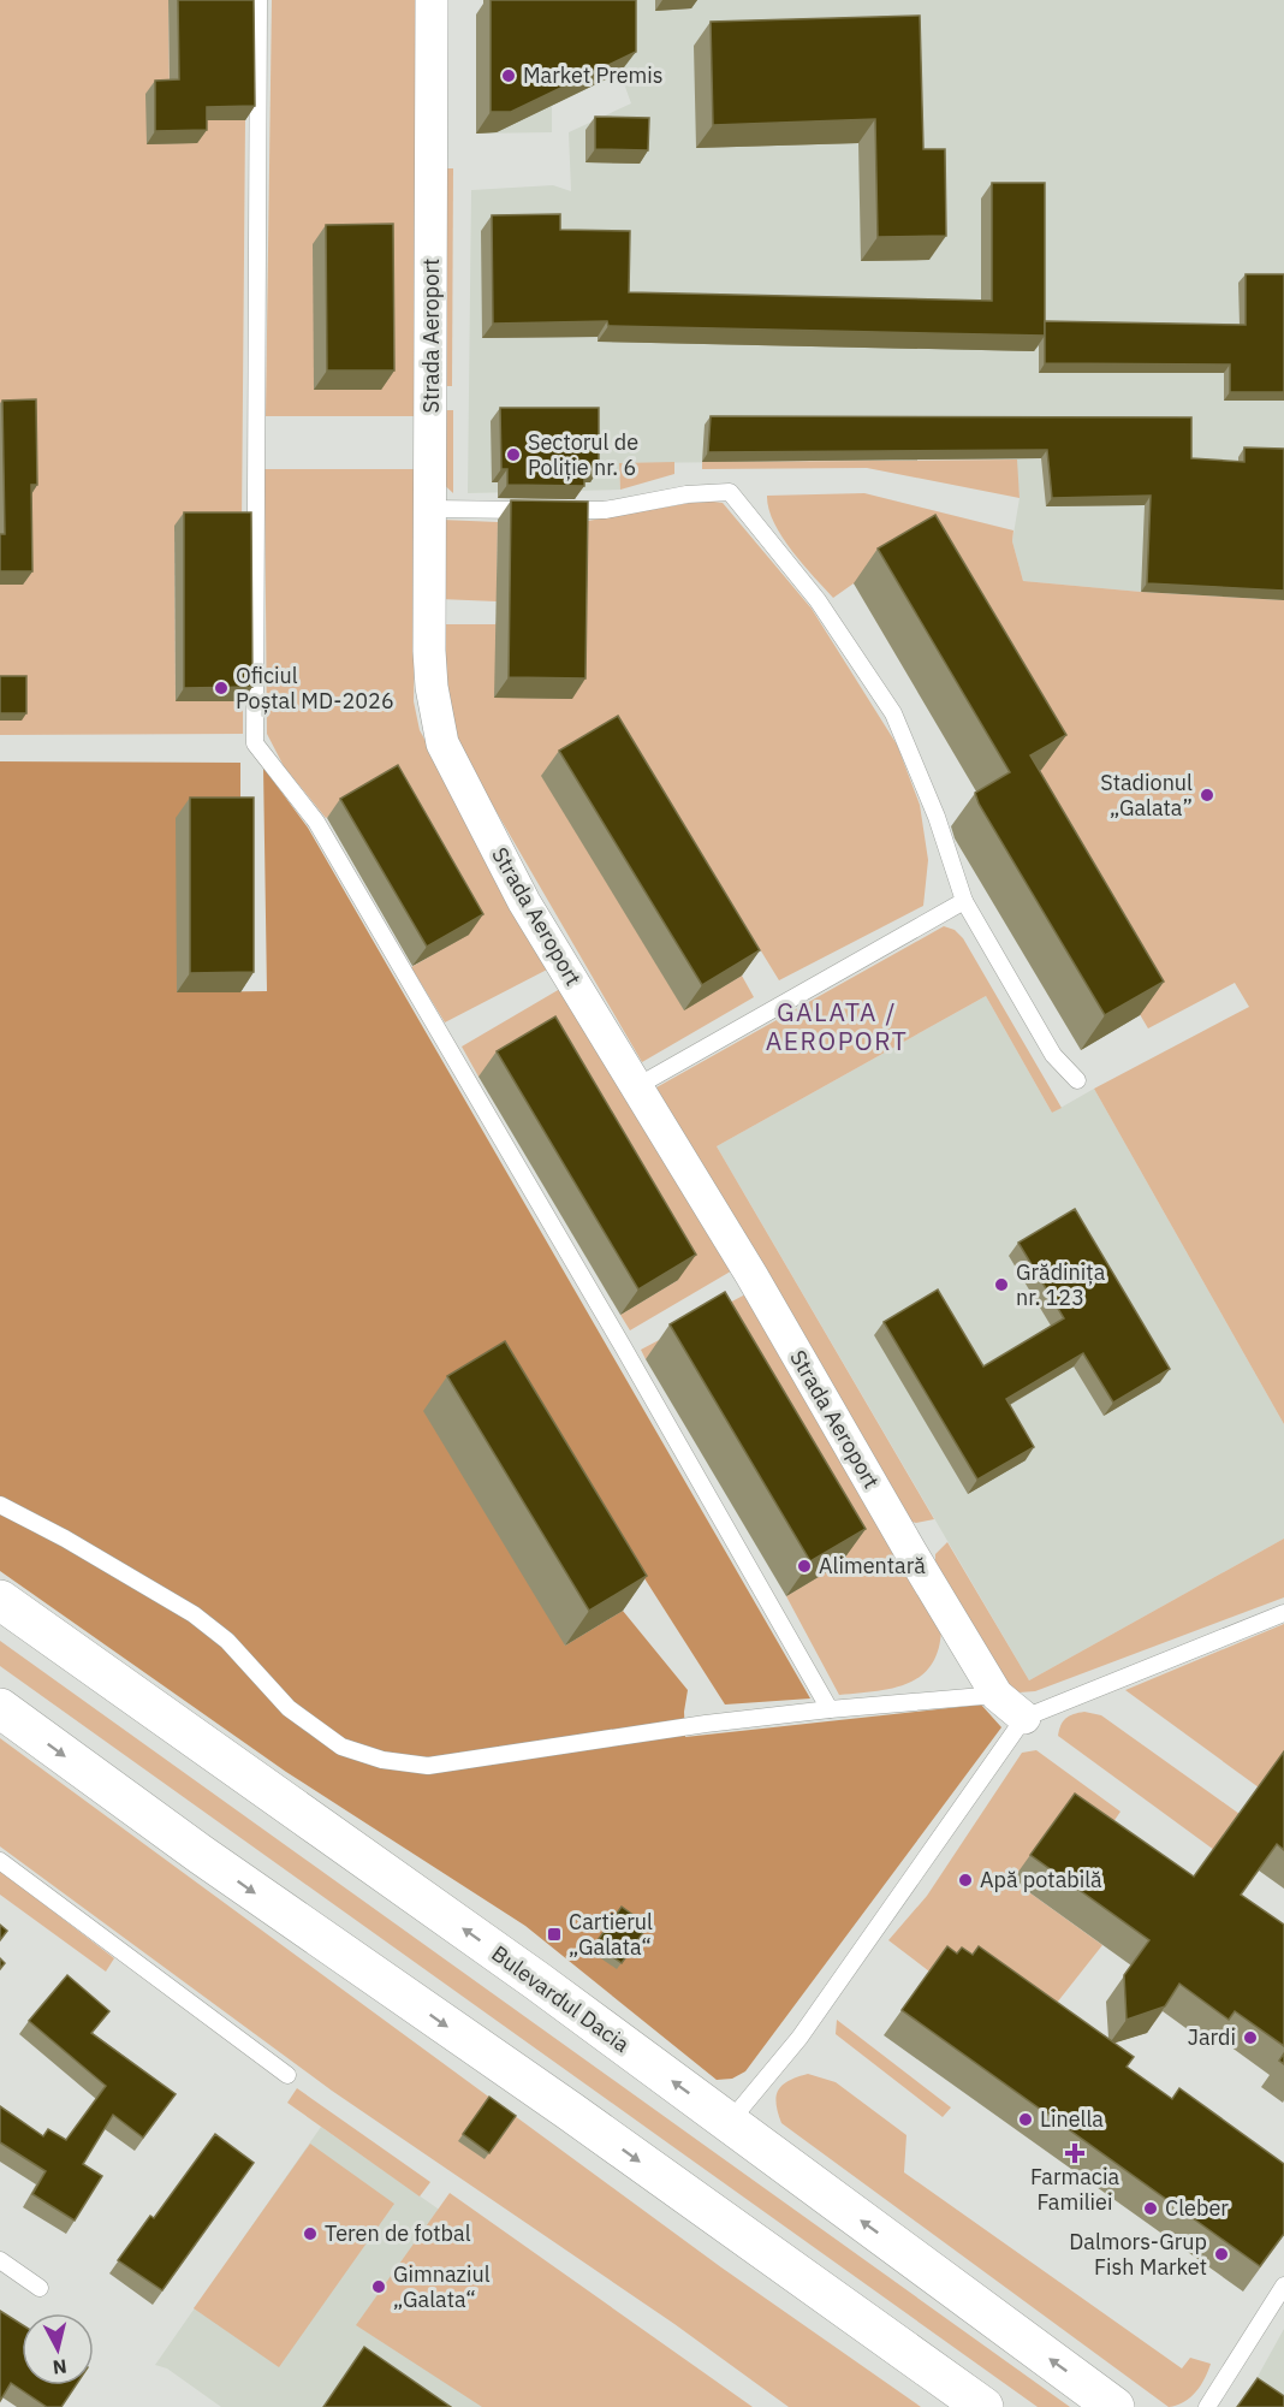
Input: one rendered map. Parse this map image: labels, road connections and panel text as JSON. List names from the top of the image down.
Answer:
{
  "streets": {
    "main road": ["Bulevardul Dacia"],
    "street": ["Strada Aeroport"]
  },
  "districts": ["GALATA / AEROPORT"],
  "places": {
    "other": [
      "Market Premis",
      "Sectorul de Poliție nr. 6",
      "Oficiul Poștal MD-2026",
      "Stadionul „Galata”",
      "Grădinița nr. 123",
      "Alimentară",
      "Apă potabilă",
      "Jardi",
      "Linella",
      "Cleber",
      "Teren de fotbal",
      "Dalmors-Grup Fish Market",
      "Gimnaziul „Galata“"
    ],
    "transit": ["Cartierul „Galata“"],
    "health": ["Farmacia Familiei"]
  },
  "north": "bottom"
}
